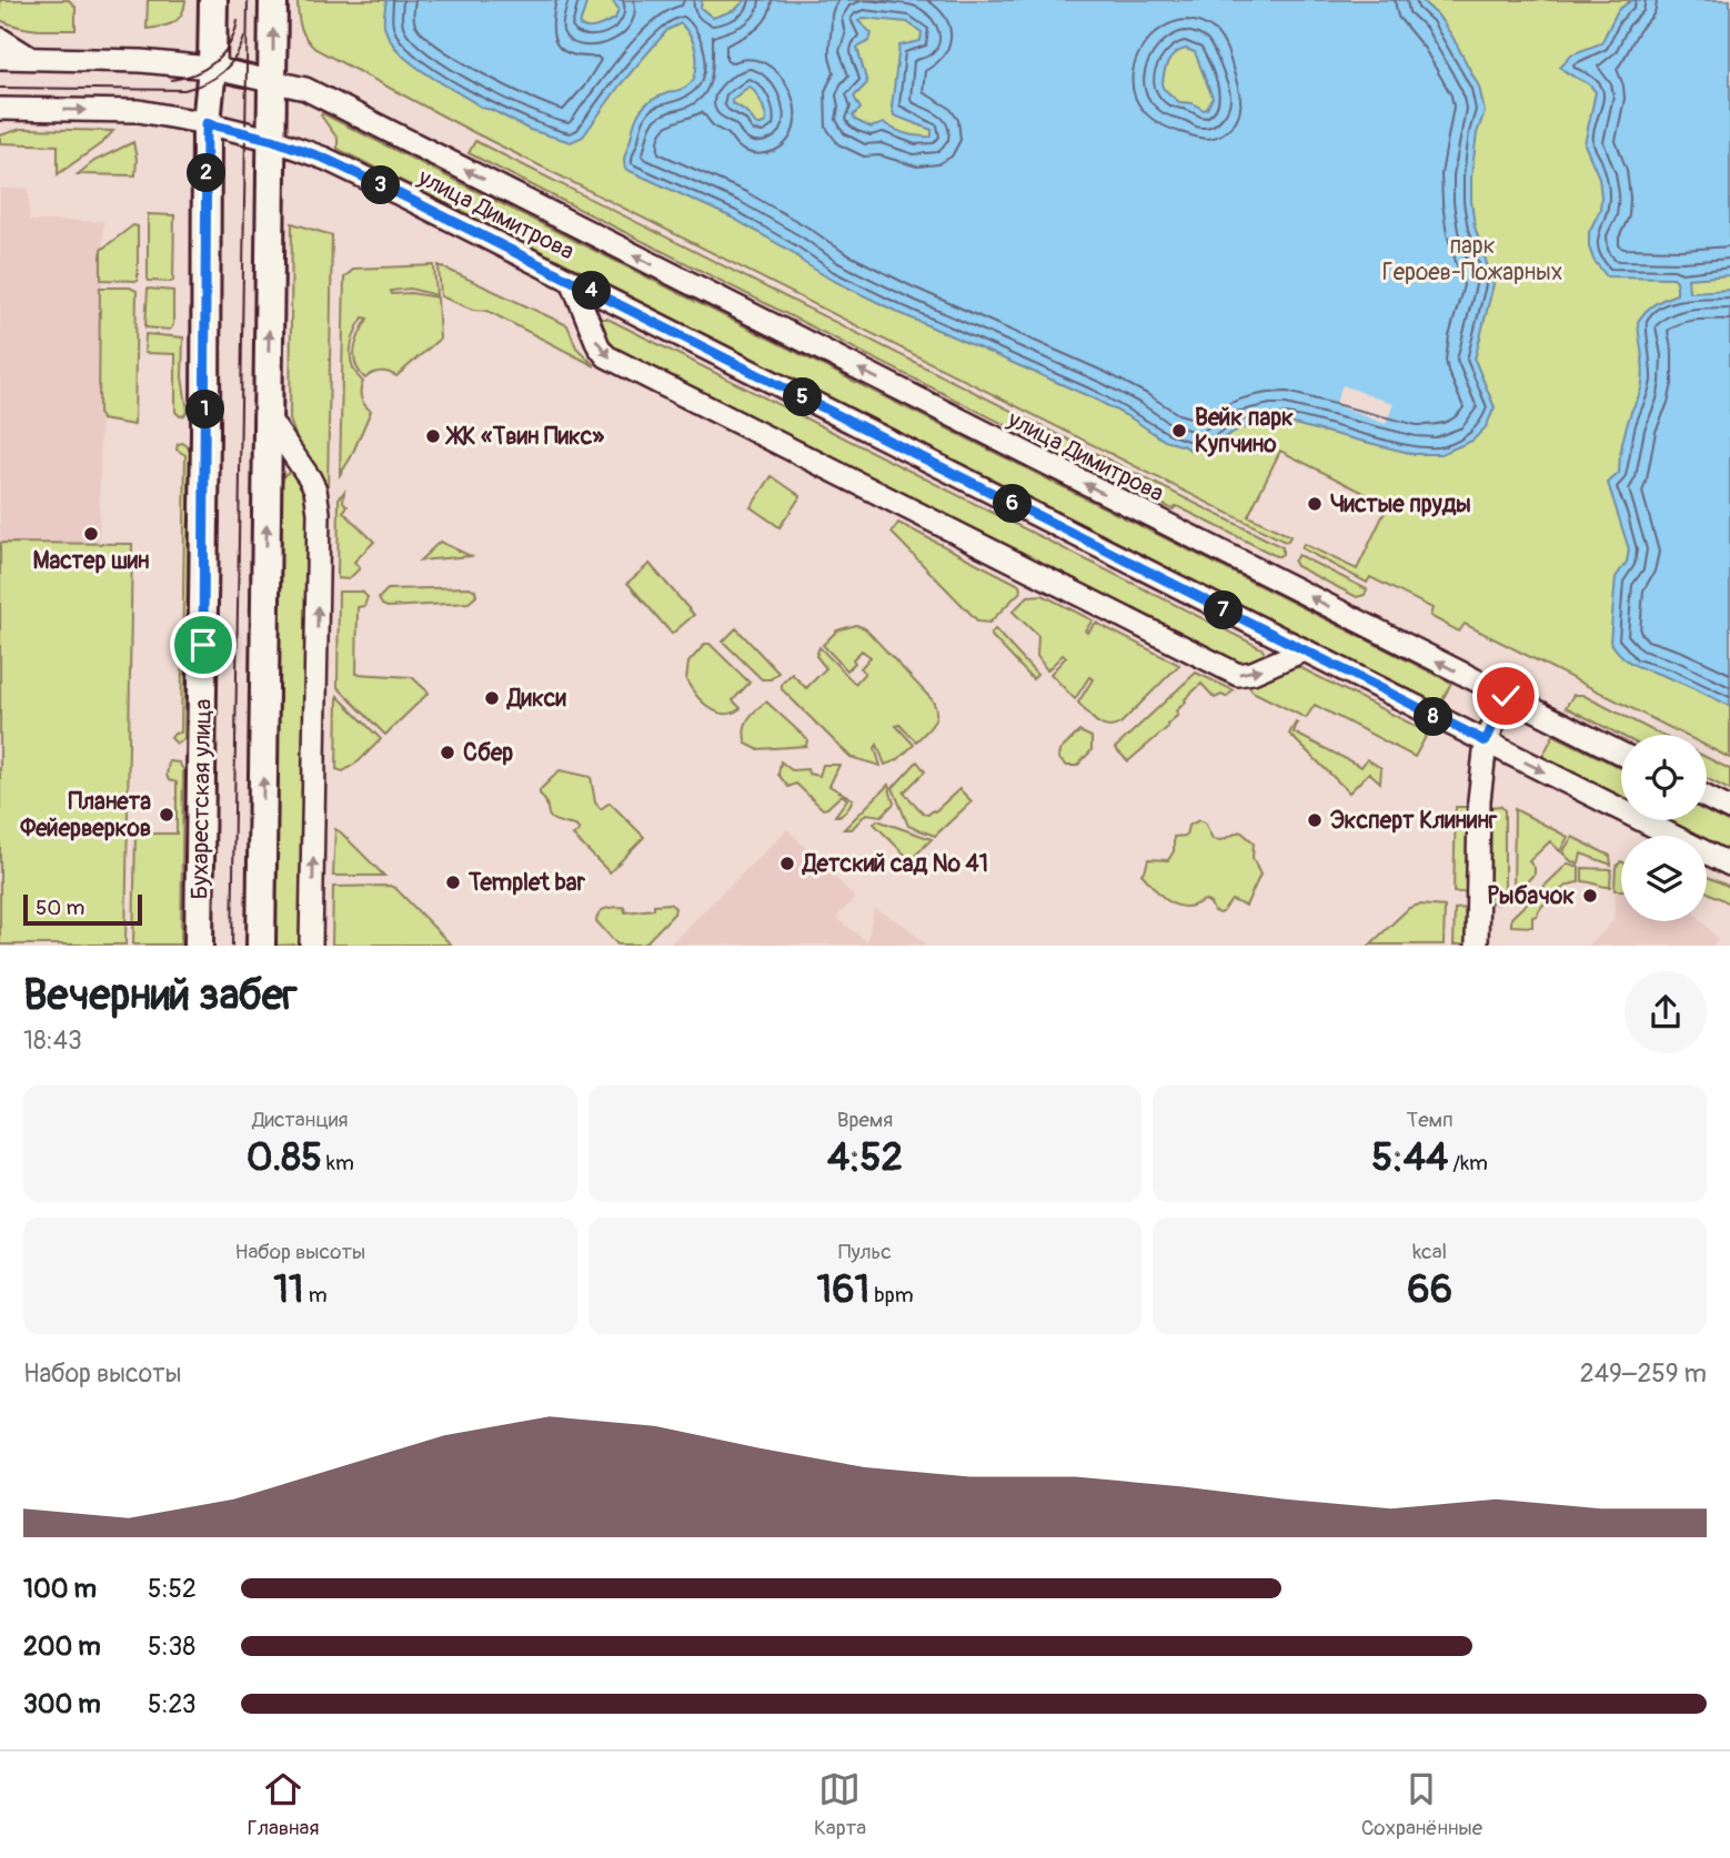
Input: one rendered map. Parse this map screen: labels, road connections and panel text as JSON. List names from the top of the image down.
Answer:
{
  "streets": {
    "main road": ["Бухарестская улица"],
    "street": ["улица Димитрова"]
  },
  "crossings": [
    ["улица Димитрова", "Бухарестская улица"]
  ],
  "parks": ["парк Героев-Пожарных"],
  "places": [
    "Вейк парк Купчино",
    "ЖК «Твин Пикс»",
    "Чистые пруды",
    "Мастер шин",
    "Дикси",
    "Сбер",
    "Планета Фейерверков",
    "Эксперт Клининг",
    "Детский сад № 41",
    "Templet bar",
    "Рыбачок"
  ],
  "scale_bar": "50 m",
  "page": {
    "pins": [
      "2",
      "3",
      "4",
      "5",
      "1",
      "6",
      "7",
      "8"
    ],
    "scale": "50 m",
    "heading": ["Вечерний забег", "18:43"],
    "stats": [
      ["Дистанция", "0.85 km"],
      ["Время", "4:52"],
      ["Темп", "5:44 /km"],
      ["Набор высоты", "11 m"],
      ["Пульс", "161 bpm"],
      ["kcal", "66"]
    ],
    "chart": ["Набор высоты", "249–259 m"],
    "list": [
      {
        "name": "100 m",
        "note": "5:52"
      },
      {
        "name": "200 m",
        "note": "5:38"
      },
      {
        "name": "300 m",
        "note": "5:23"
      }
    ],
    "tabs": ["Главная", "Карта", "Сохранённые"]
  }
}
